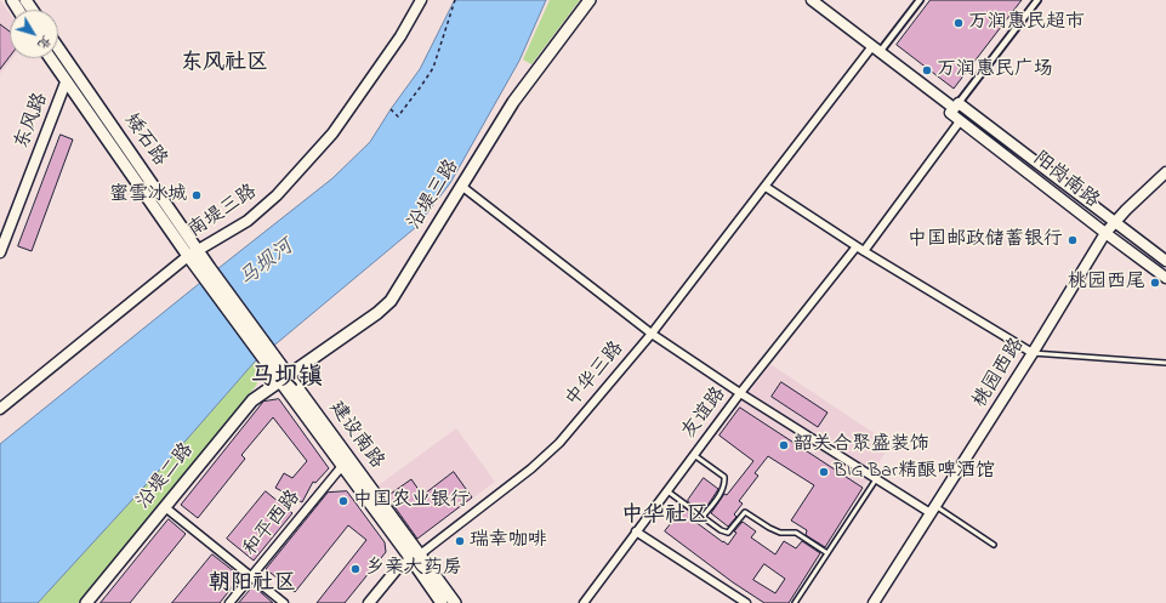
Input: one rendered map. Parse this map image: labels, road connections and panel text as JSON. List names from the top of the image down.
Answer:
{
  "streets": {
    "main road": [
      "矮石路",
      "沿堤三路",
      "建设南路",
      "沿堤二路"
    ],
    "street": [
      "东风路",
      "阳岗南路",
      "南堤三路",
      "桃园西路",
      "中华三路",
      "友谊路",
      "和平西路"
    ]
  },
  "crossings": [
    ["东风路", "矮石路"],
    ["矮石路", "南堤三路"],
    ["矮石路", "建设南路"],
    ["阳岗南路", "桃园西路"],
    ["阳岗南路", "中华三路"],
    ["沿堤三路", "建设南路"],
    ["沿堤三路", "沿堤二路"],
    ["中华三路", "建设南路"],
    ["建设南路", "沿堤二路"],
    ["建设南路", "和平西路"]
  ],
  "districts": [
    "东风社区",
    "马坝镇",
    "中华社区",
    "朝阳社区"
  ],
  "water": ["马坝河"],
  "places": [
    "万润惠民超市",
    "万润惠民广场",
    "蜜雪冰城",
    "中国邮政储蓄银行",
    "桃园西尾",
    "韶关合聚盛装饰",
    "BIG Bar精酿啤酒馆",
    "中国农业银行",
    "瑞幸咖啡",
    "乡亲大药房"
  ],
  "north": "bottom right"
}
